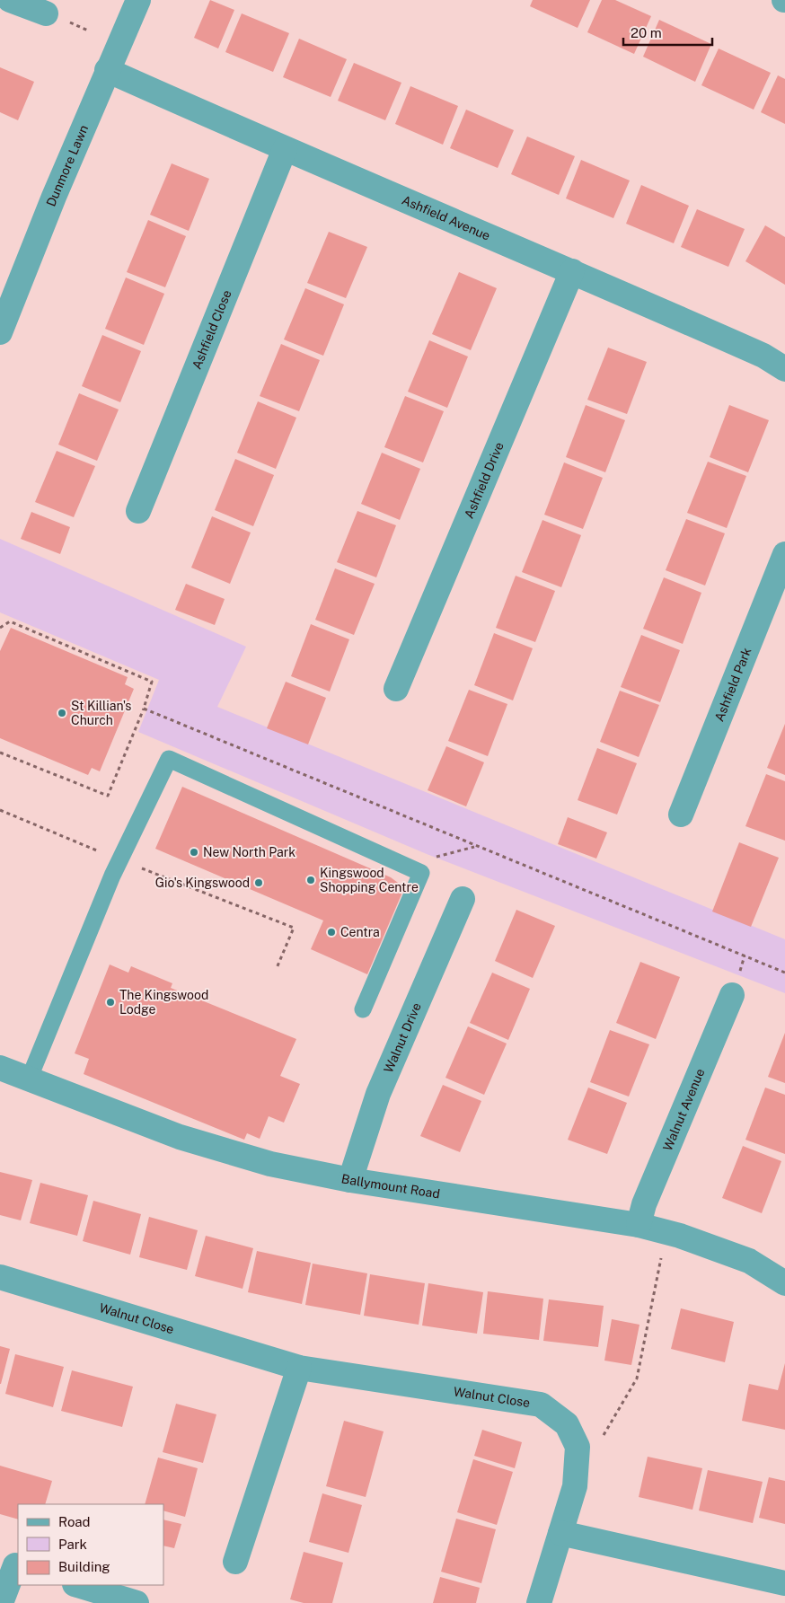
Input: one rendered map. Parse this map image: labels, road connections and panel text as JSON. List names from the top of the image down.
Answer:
{
  "streets": {
    "street": [
      "Dunmore Lawn",
      "Ashfield Avenue",
      "Ashfield Close",
      "Ashfield Drive",
      "Ashfield Park",
      "Walnut Drive",
      "Walnut Avenue",
      "Ballymount Road",
      "Walnut Close"
    ]
  },
  "crossings": [
    ["Dunmore Lawn", "Ashfield Avenue"],
    ["Ashfield Avenue", "Ashfield Close"],
    ["Ashfield Avenue", "Ashfield Drive"],
    ["Walnut Drive", "Ballymount Road"],
    ["Walnut Avenue", "Ballymount Road"]
  ],
  "places": [
    "St Killian's Church",
    "New North Park",
    "Kingswood Shopping Centre",
    "Gio's Kingswood",
    "Centra",
    "The Kingswood Lodge"
  ],
  "legend": ["Road", "Park", "Building"],
  "scale_bar": "20 m"
}
